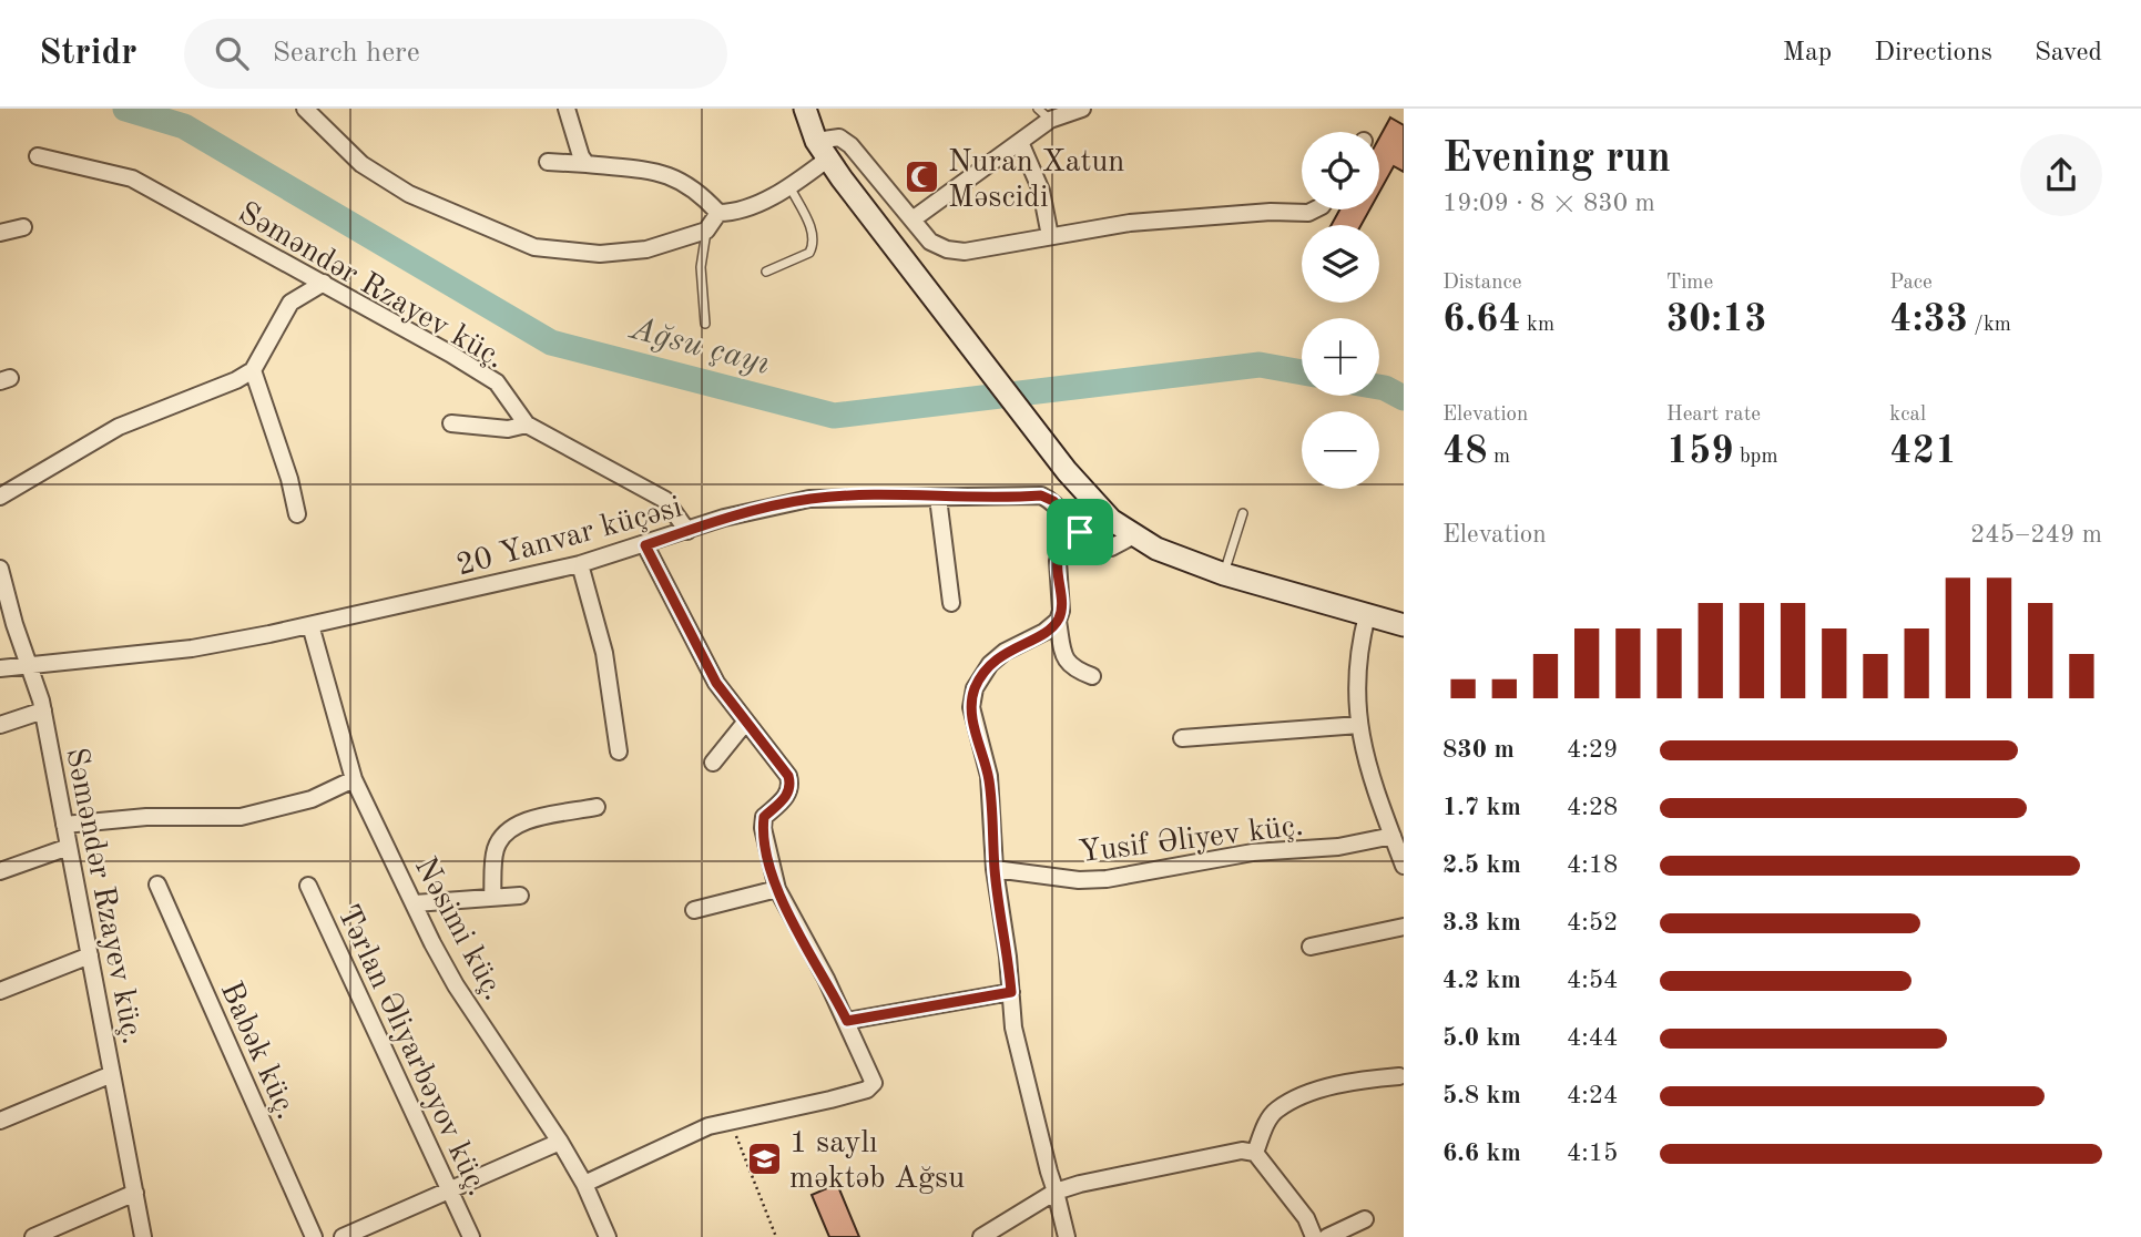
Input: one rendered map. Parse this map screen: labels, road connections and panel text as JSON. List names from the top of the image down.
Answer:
{
  "streets": {
    "street": [
      "Səməndər Rzayev küç.",
      "20 Yanvar küçəsi",
      "Yusif Əliyev küç.",
      "Nəsimi küç.",
      "Babək küç.",
      "Tərlan Əliyarbəyov küç."
    ]
  },
  "crossings": [
    ["Səməndər Rzayev küç.", "20 Yanvar küçəsi"],
    ["20 Yanvar küçəsi", "Nəsimi küç."]
  ],
  "water": ["Ağsu çayı"],
  "places": {
    "mosque": ["Nuran Xatun Məscidi"],
    "school or university": ["1 saylı məktəb Ağsu"]
  },
  "page": {
    "header": "Stridr",
    "search": "Search here",
    "nav": ["Map", "Directions", "Saved"],
    "heading": ["Evening run", "19:09 · 8 × 830 m"],
    "map_buttons": ["+", "−"],
    "stats": [
      ["Distance", "6.64 km"],
      ["Time", "30:13"],
      ["Pace", "4:33 /km"],
      ["Elevation", "48 m"],
      ["Heart rate", "159 bpm"],
      ["kcal", "421"]
    ],
    "chart": ["Elevation", "245–249 m"],
    "list": [
      {
        "name": "830 m",
        "note": "4:29"
      },
      {
        "name": "1.7 km",
        "note": "4:28"
      },
      {
        "name": "2.5 km",
        "note": "4:18"
      },
      {
        "name": "3.3 km",
        "note": "4:52"
      },
      {
        "name": "4.2 km",
        "note": "4:54"
      },
      {
        "name": "5.0 km",
        "note": "4:44"
      },
      {
        "name": "5.8 km",
        "note": "4:24"
      },
      {
        "name": "6.6 km",
        "note": "4:15"
      }
    ]
  }
}
